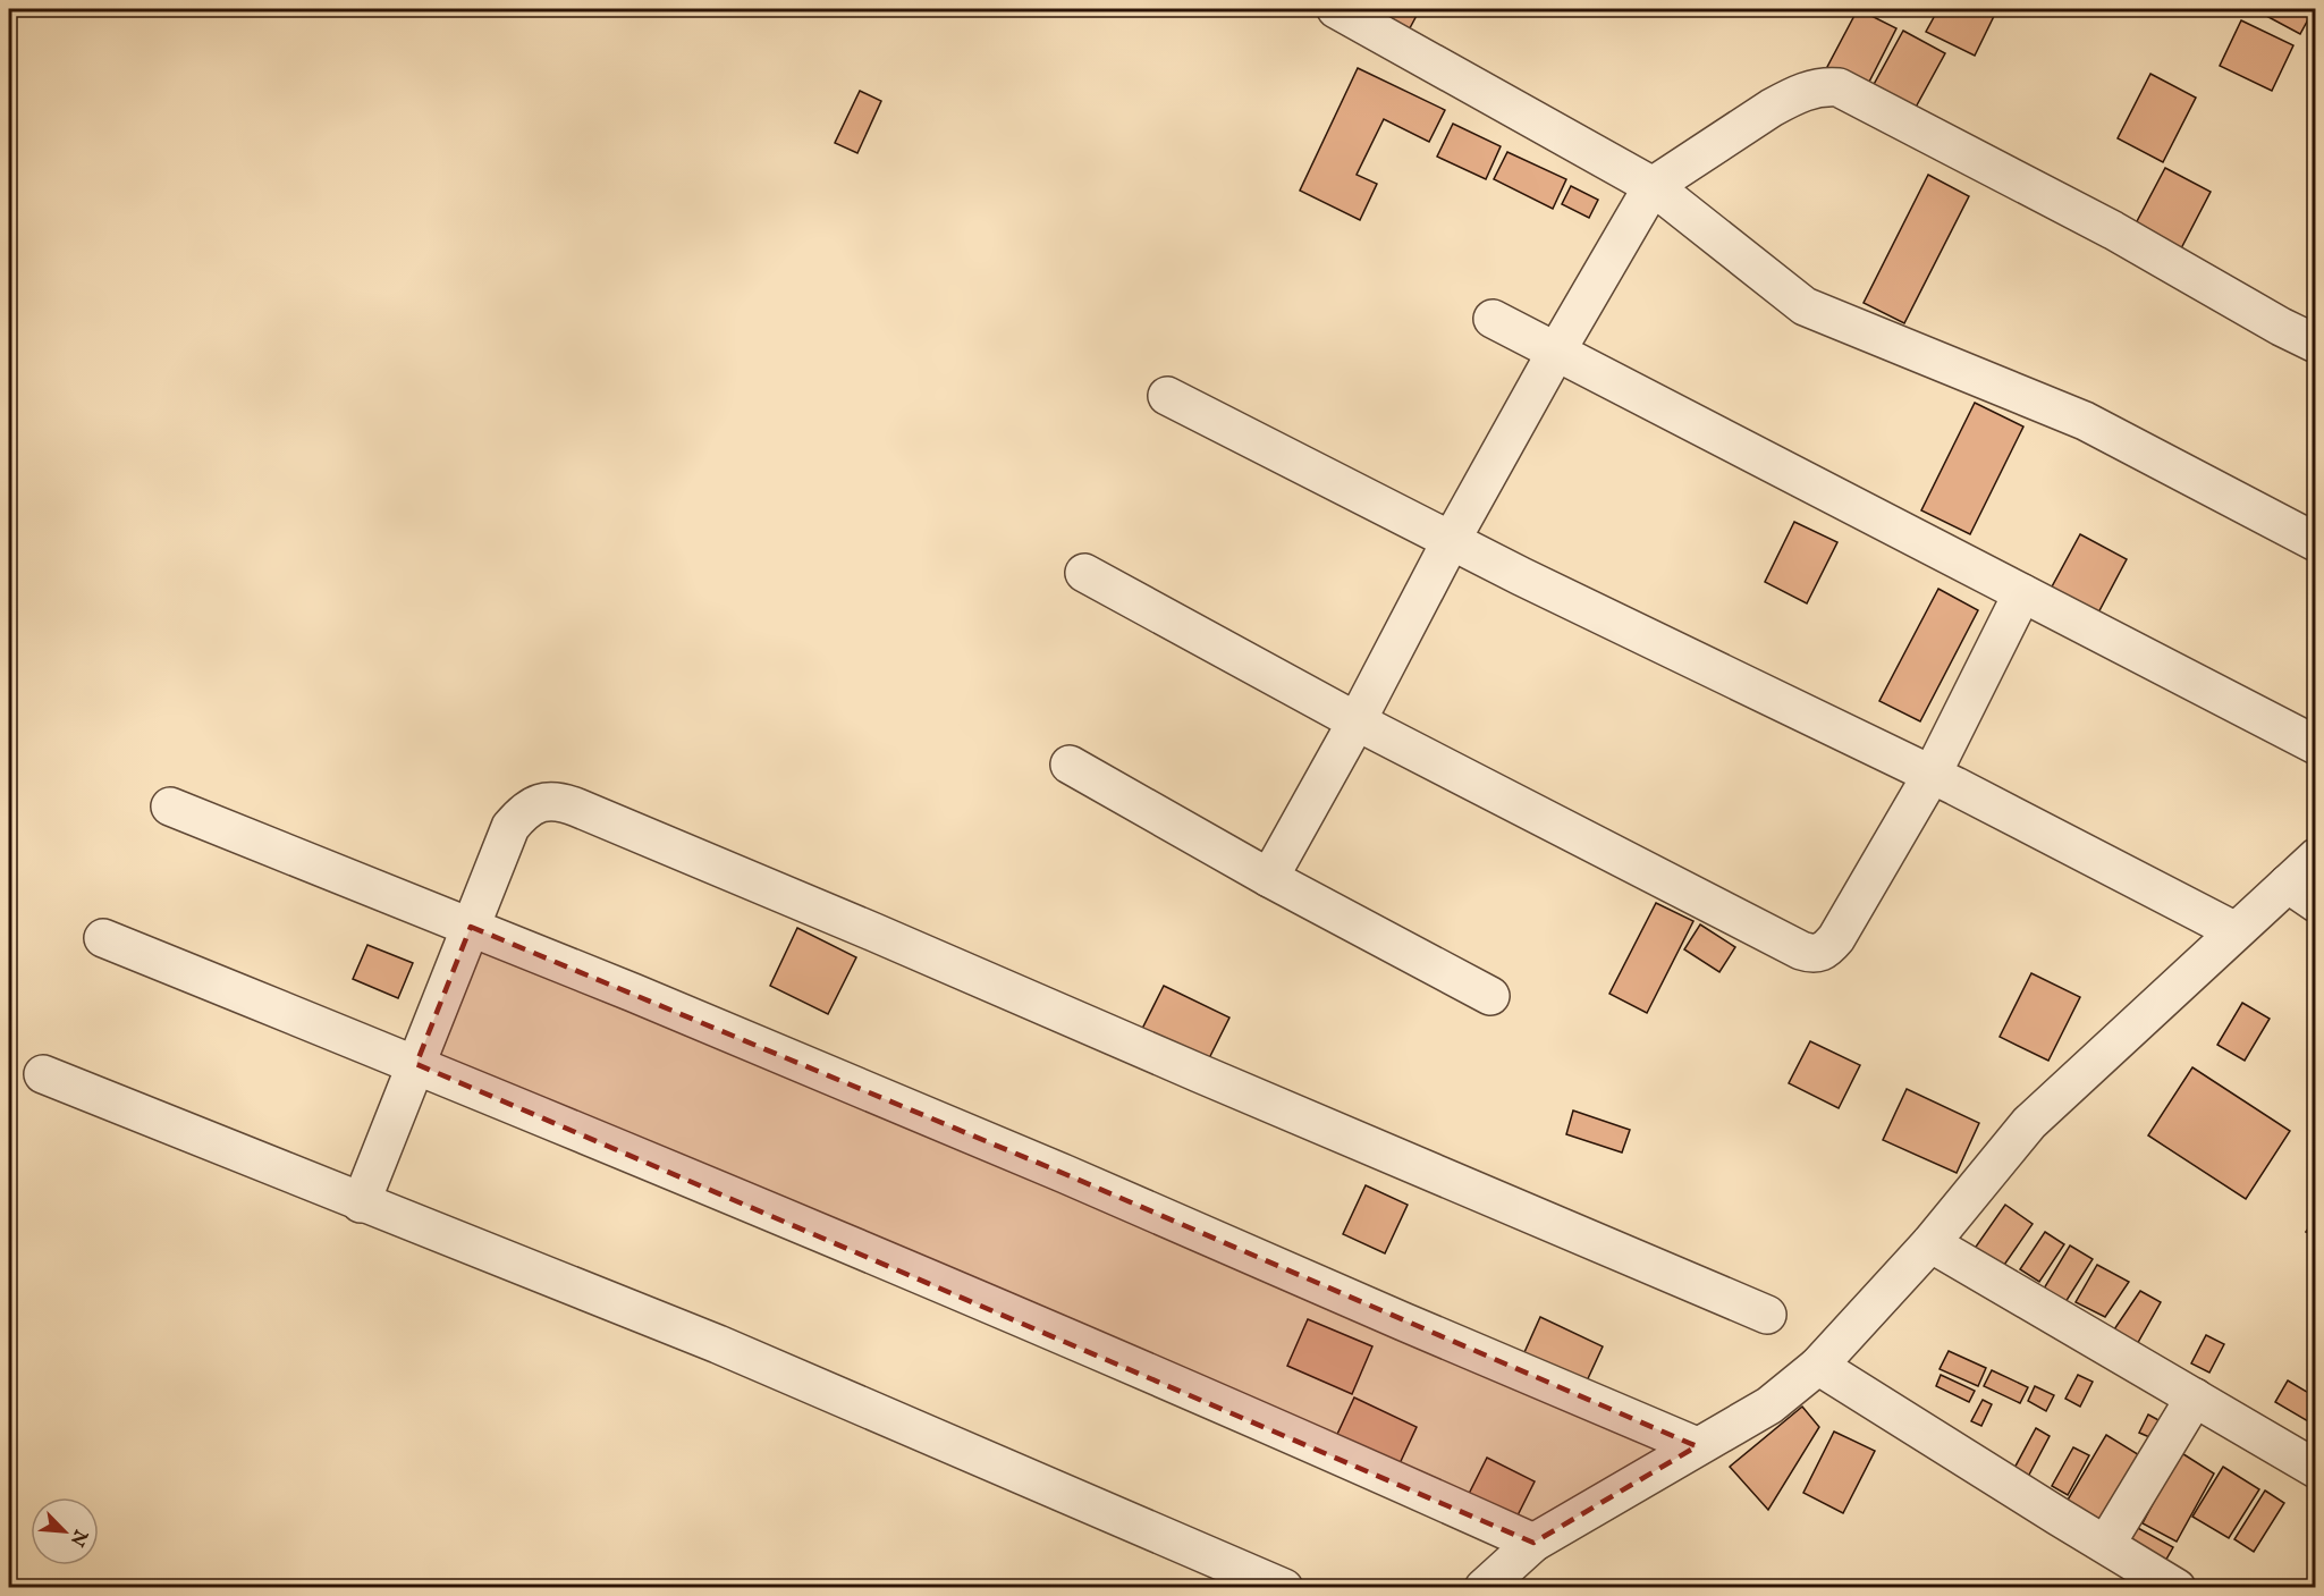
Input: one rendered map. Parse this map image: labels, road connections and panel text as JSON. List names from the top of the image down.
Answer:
{
  "north": "bottom right"
}
